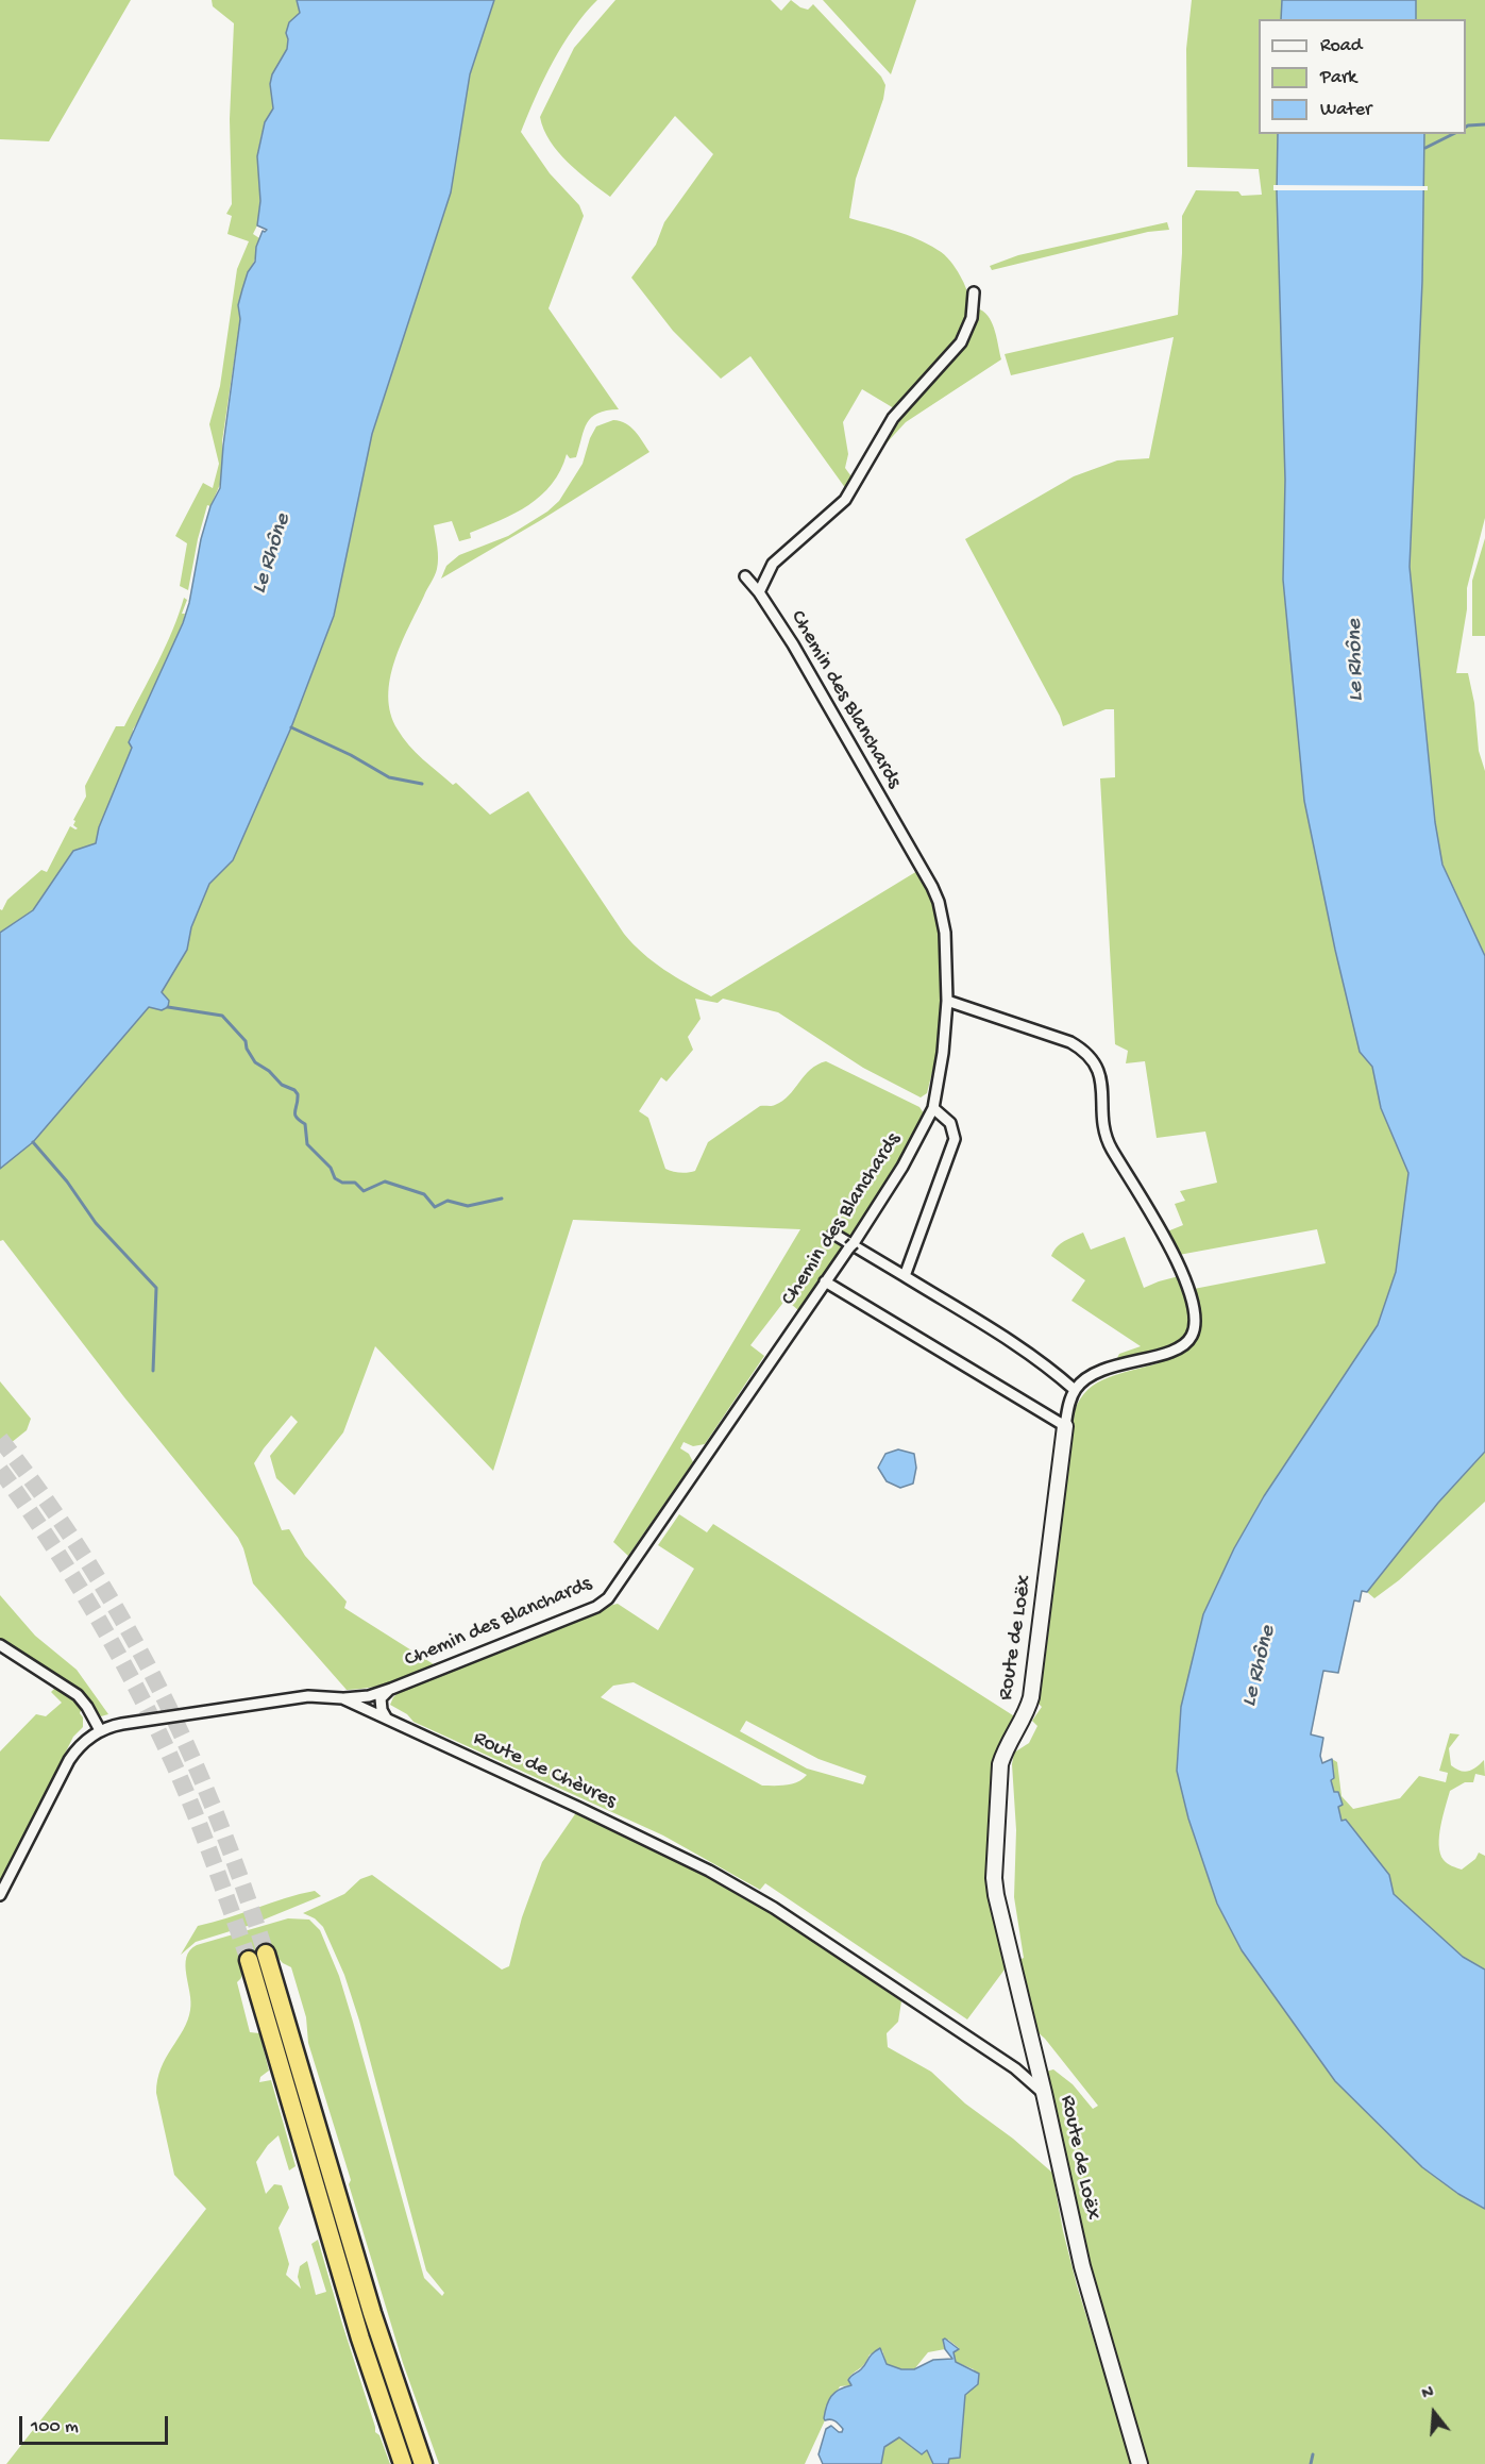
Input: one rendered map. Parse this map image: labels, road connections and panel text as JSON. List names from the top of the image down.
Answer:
{
  "streets": {
    "street": ["Chemin des Blanchards", "Route de Loëx", "Route de Chèvres"]
  },
  "crossings": [
    ["Chemin des Blanchards", "Route de Chèvres"],
    ["Route de Loëx", "Route de Chèvres"]
  ],
  "water": ["Le Rhône"],
  "legend": ["Road", "Park", "Water"],
  "scale_bar": "100 m",
  "north": "top"
}
